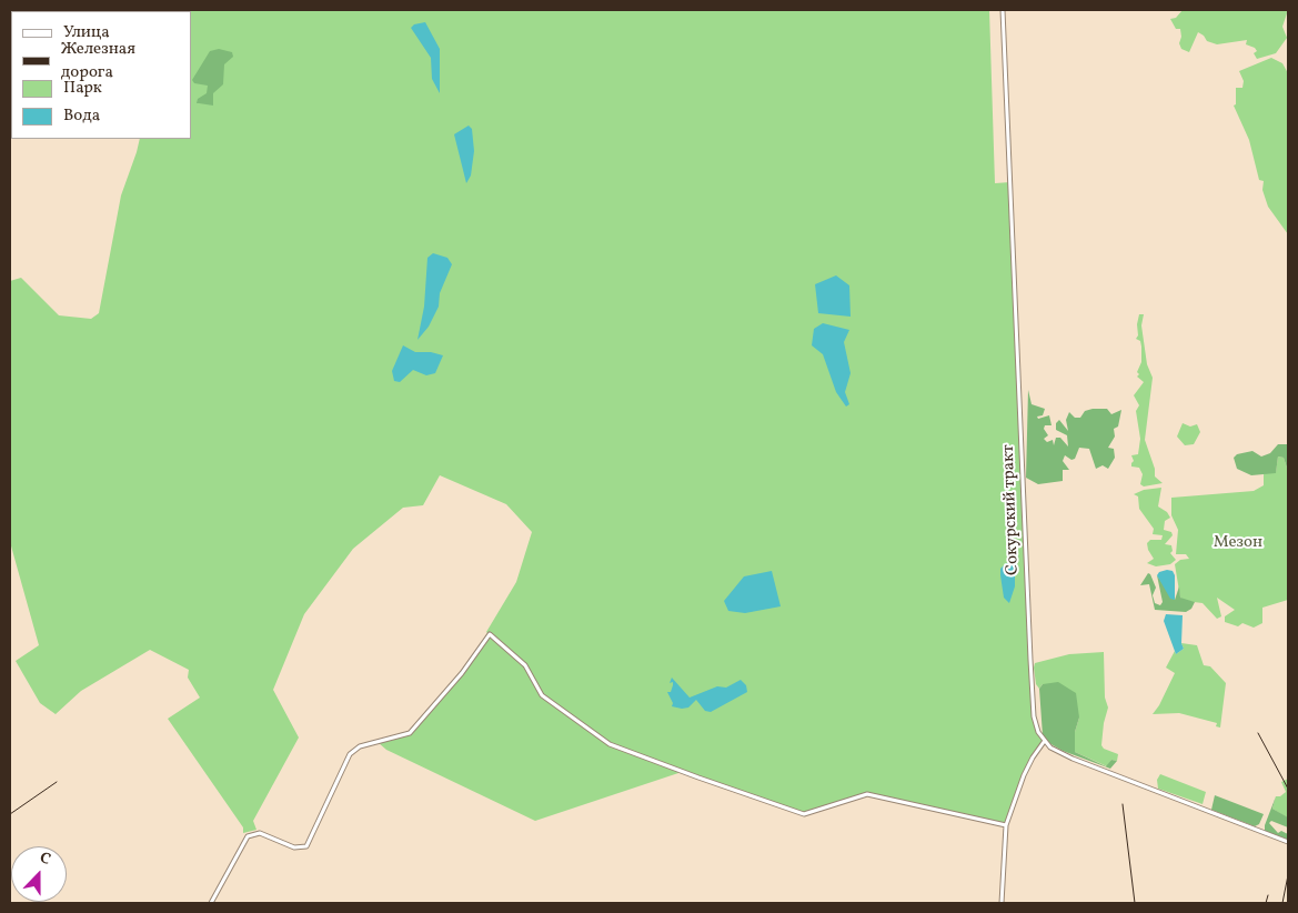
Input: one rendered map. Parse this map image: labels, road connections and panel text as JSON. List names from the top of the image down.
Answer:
{
  "streets": {
    "street": ["Сокурский тракт"]
  },
  "parks": ["Мезон"],
  "legend": [
    "Улица",
    "Железная дорога",
    "Парк",
    "Вода"
  ],
  "north": "top"
}
